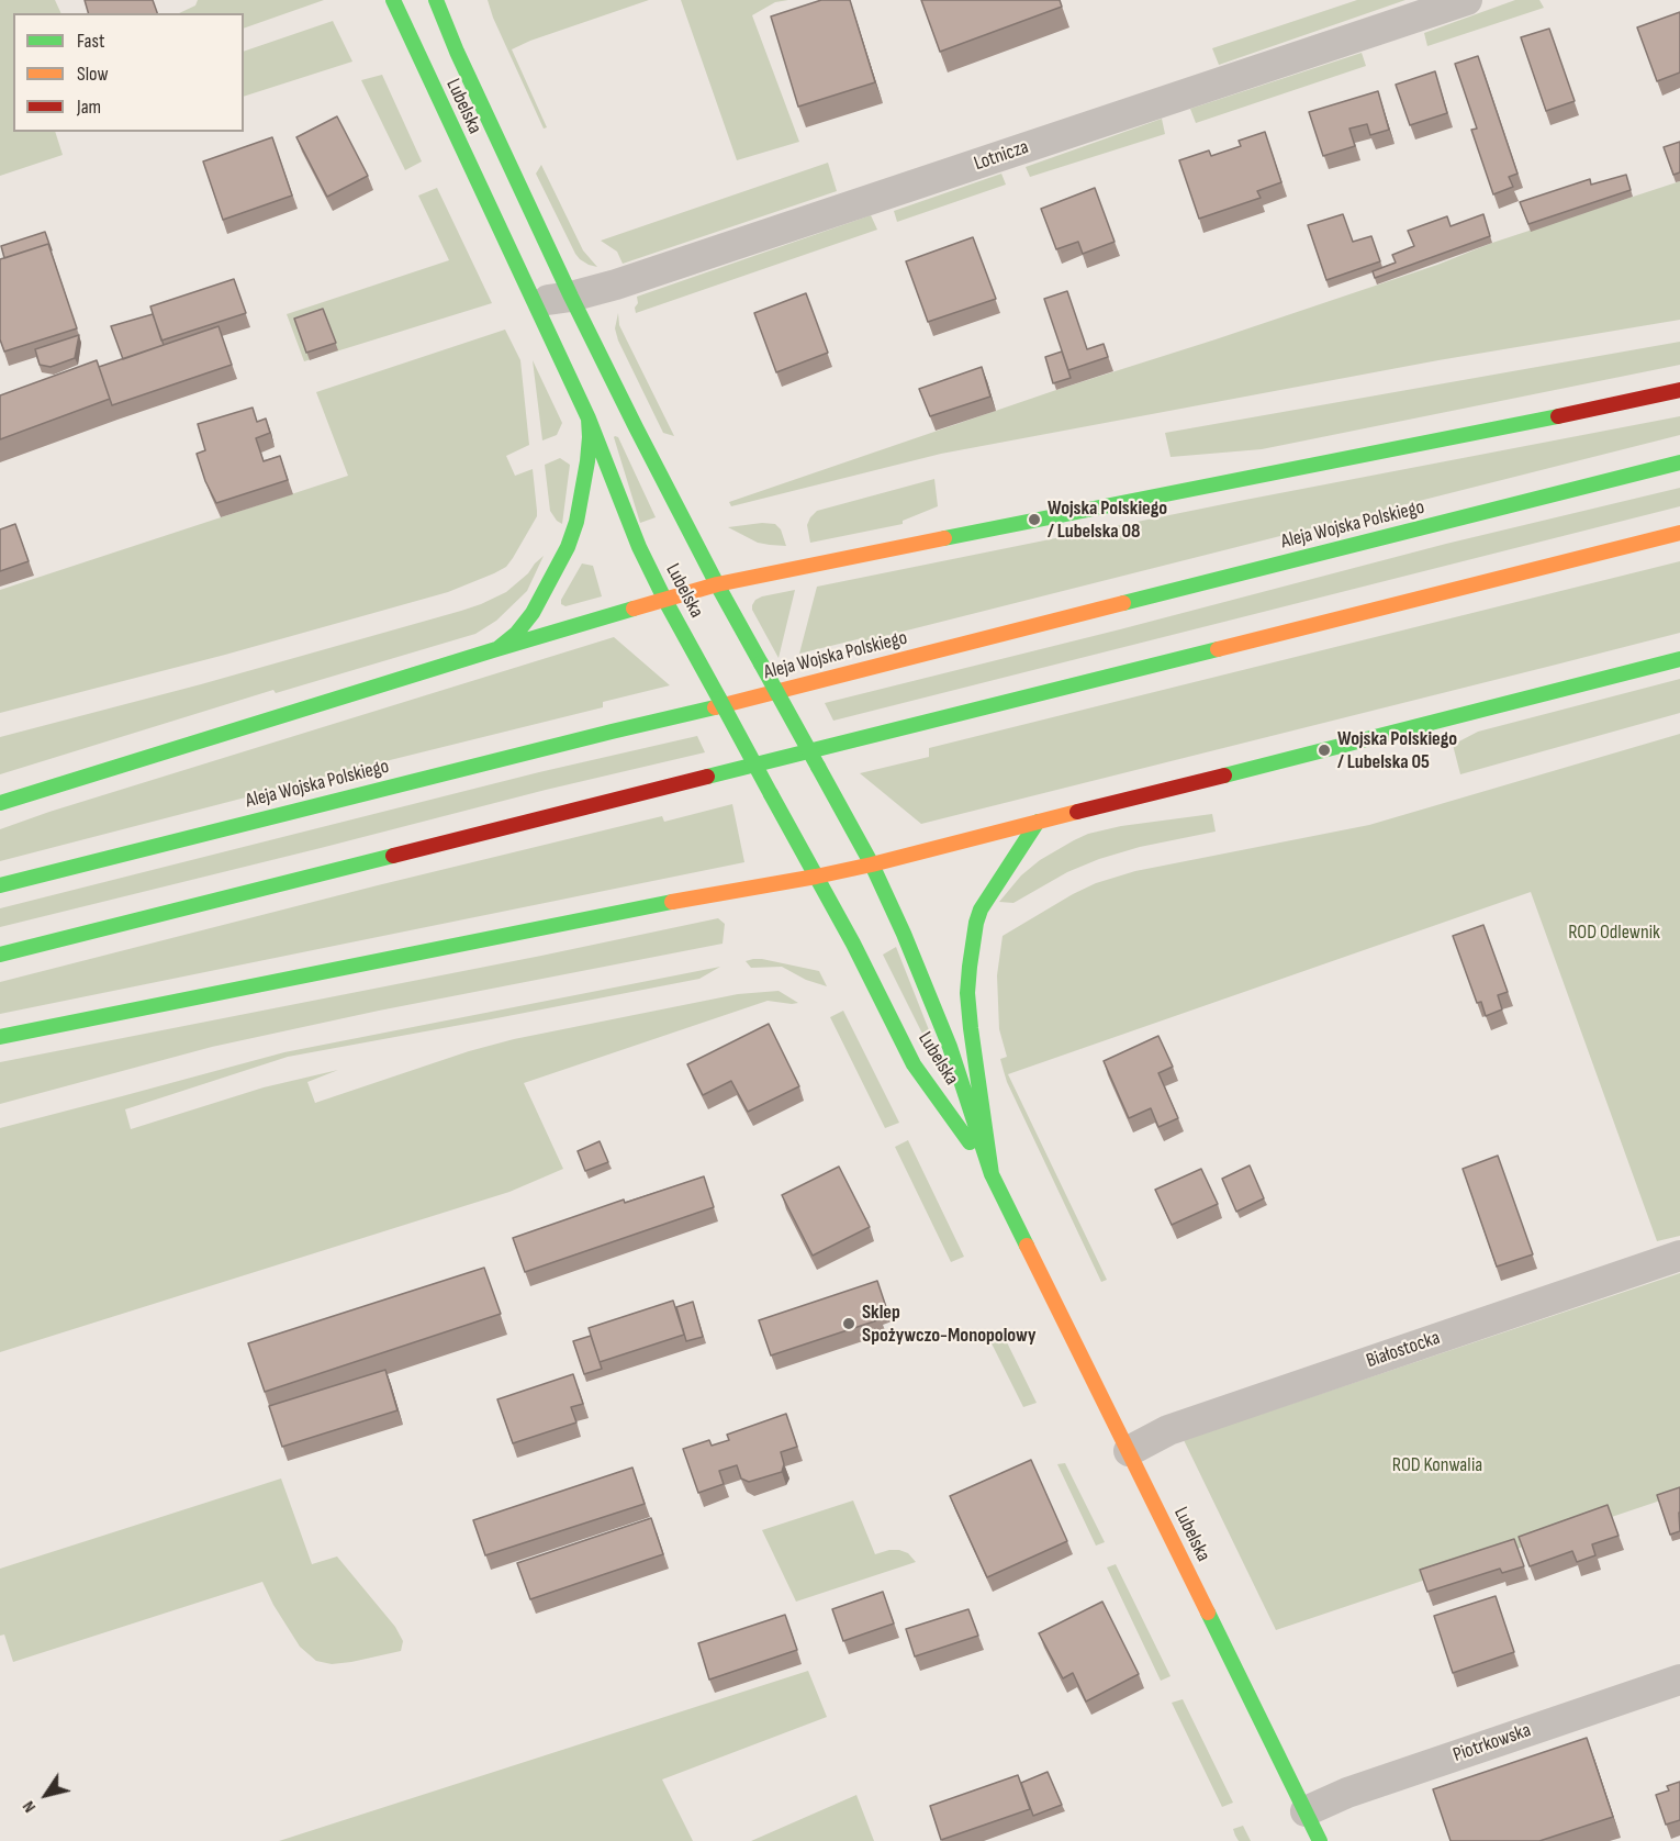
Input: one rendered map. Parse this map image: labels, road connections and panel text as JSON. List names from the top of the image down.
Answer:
{
  "streets": {
    "main road": ["Lubelska", "Aleja Wojska Polskiego"],
    "street": ["Lotnicza", "Białostocka", "Piotrkowska"]
  },
  "crossings": [
    ["Lubelska", "Lotnicza"],
    ["Lubelska", "Białostocka"],
    ["Lubelska", "Piotrkowska"]
  ],
  "parks": ["ROD Odlewnik", "ROD Konwalia"],
  "places": ["Wojska Polskiego / Lubelska 08", "Wojska Polskiego / Lubelska 05", "Sklep Spożywczo-Monopolowy"],
  "legend": ["Fast", "Slow", "Jam"],
  "north": "bottom left"
}
